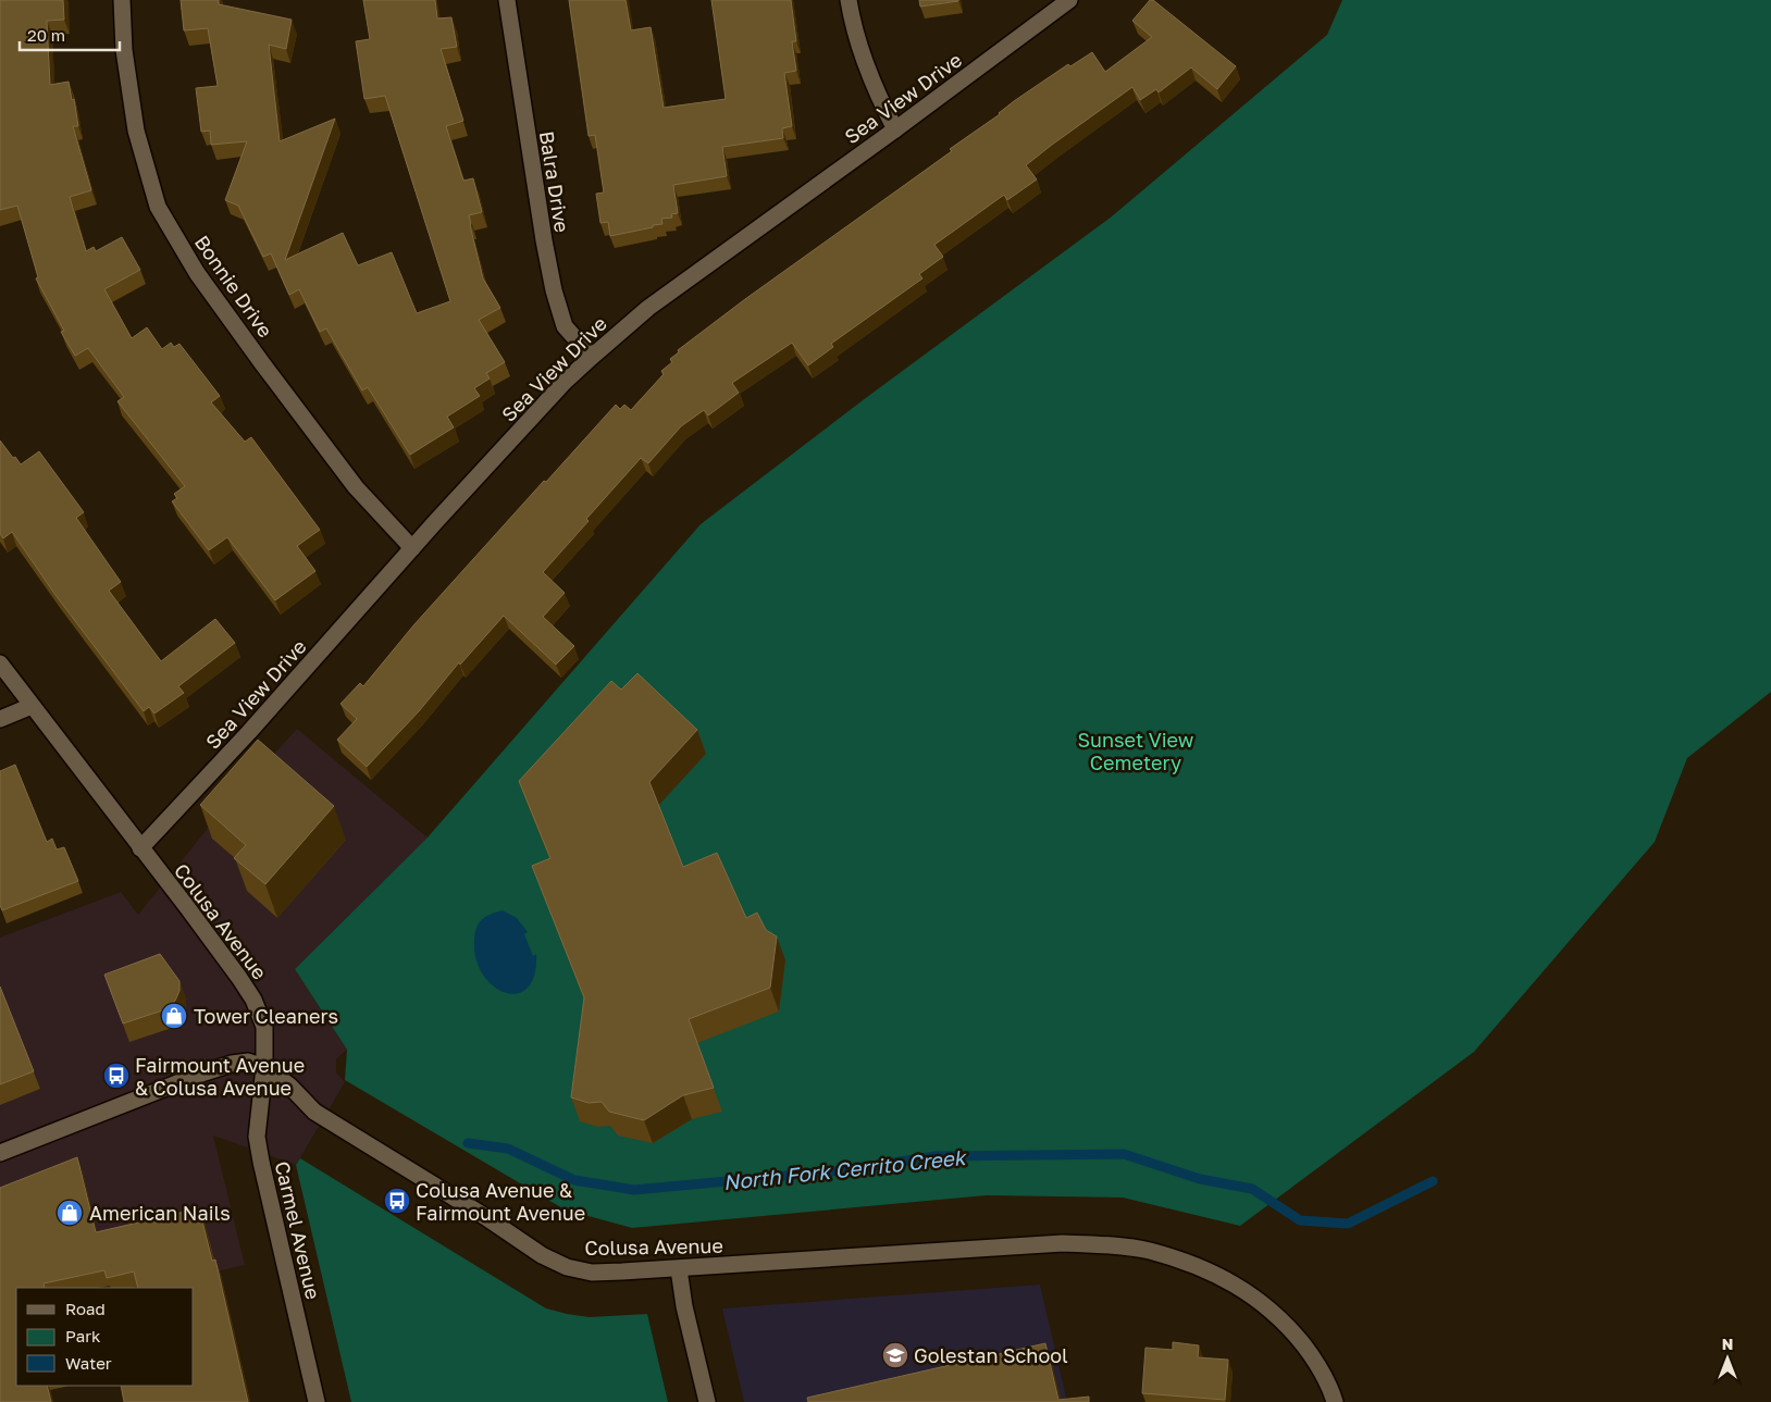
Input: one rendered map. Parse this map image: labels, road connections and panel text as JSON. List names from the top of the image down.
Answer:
{
  "streets": {
    "street": [
      "Sea View Drive",
      "Balra Drive",
      "Bonnie Drive",
      "Colusa Avenue",
      "Carmel Avenue"
    ]
  },
  "crossings": [
    ["Sea View Drive", "Balra Drive"],
    ["Sea View Drive", "Bonnie Drive"],
    ["Sea View Drive", "Colusa Avenue"],
    ["Colusa Avenue", "Carmel Avenue"]
  ],
  "water": ["North Fork Cerrito Creek"],
  "parks": ["Sunset View Cemetery"],
  "places": {
    "shop": ["Tower Cleaners", "American Nails"],
    "bus stop": ["Fairmount Avenue & Colusa Avenue", "Colusa Avenue & Fairmount Avenue"],
    "school or university": ["Golestan School"]
  },
  "legend": ["Road", "Park", "Water"],
  "scale_bar": "20 m",
  "north": "top"
}
